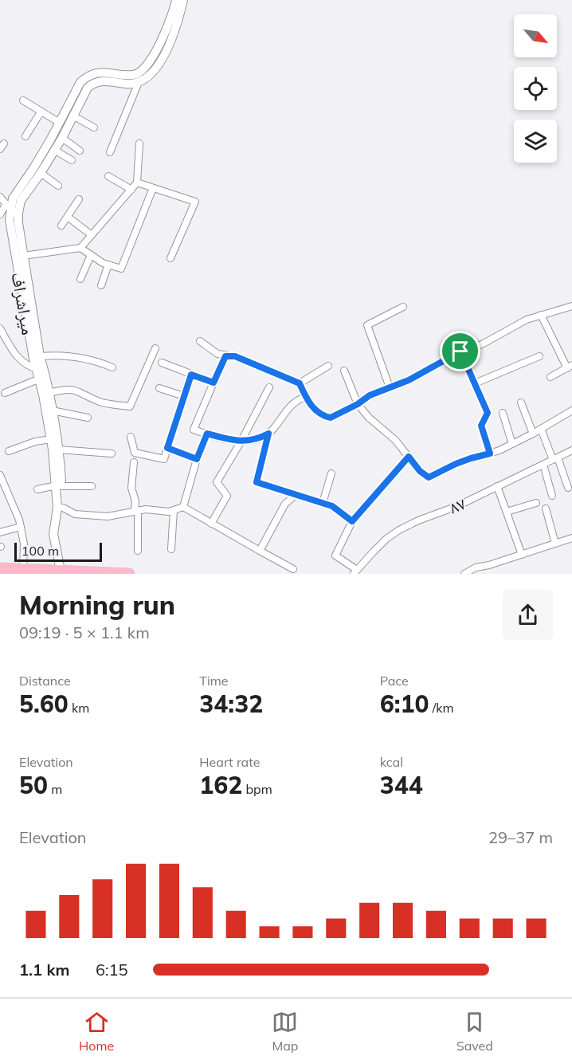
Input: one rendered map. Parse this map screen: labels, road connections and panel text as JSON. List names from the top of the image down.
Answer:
{
  "streets": {
    "street": ["میراشراف", "۸۷"]
  },
  "scale_bar": "100 m",
  "north": "bottom right",
  "page": {
    "scale": "100 m",
    "heading": ["Morning run", "09:19 · 5 × 1.1 km"],
    "stats": [
      ["Distance", "5.60 km"],
      ["Time", "34:32"],
      ["Pace", "6:10 /km"],
      ["Elevation", "50 m"],
      ["Heart rate", "162 bpm"],
      ["kcal", "344"]
    ],
    "chart": ["Elevation", "29–37 m"],
    "list": [
      {
        "name": "1.1 km",
        "note": "6:15"
      }
    ],
    "tabs": ["Home", "Map", "Saved"]
  }
}
